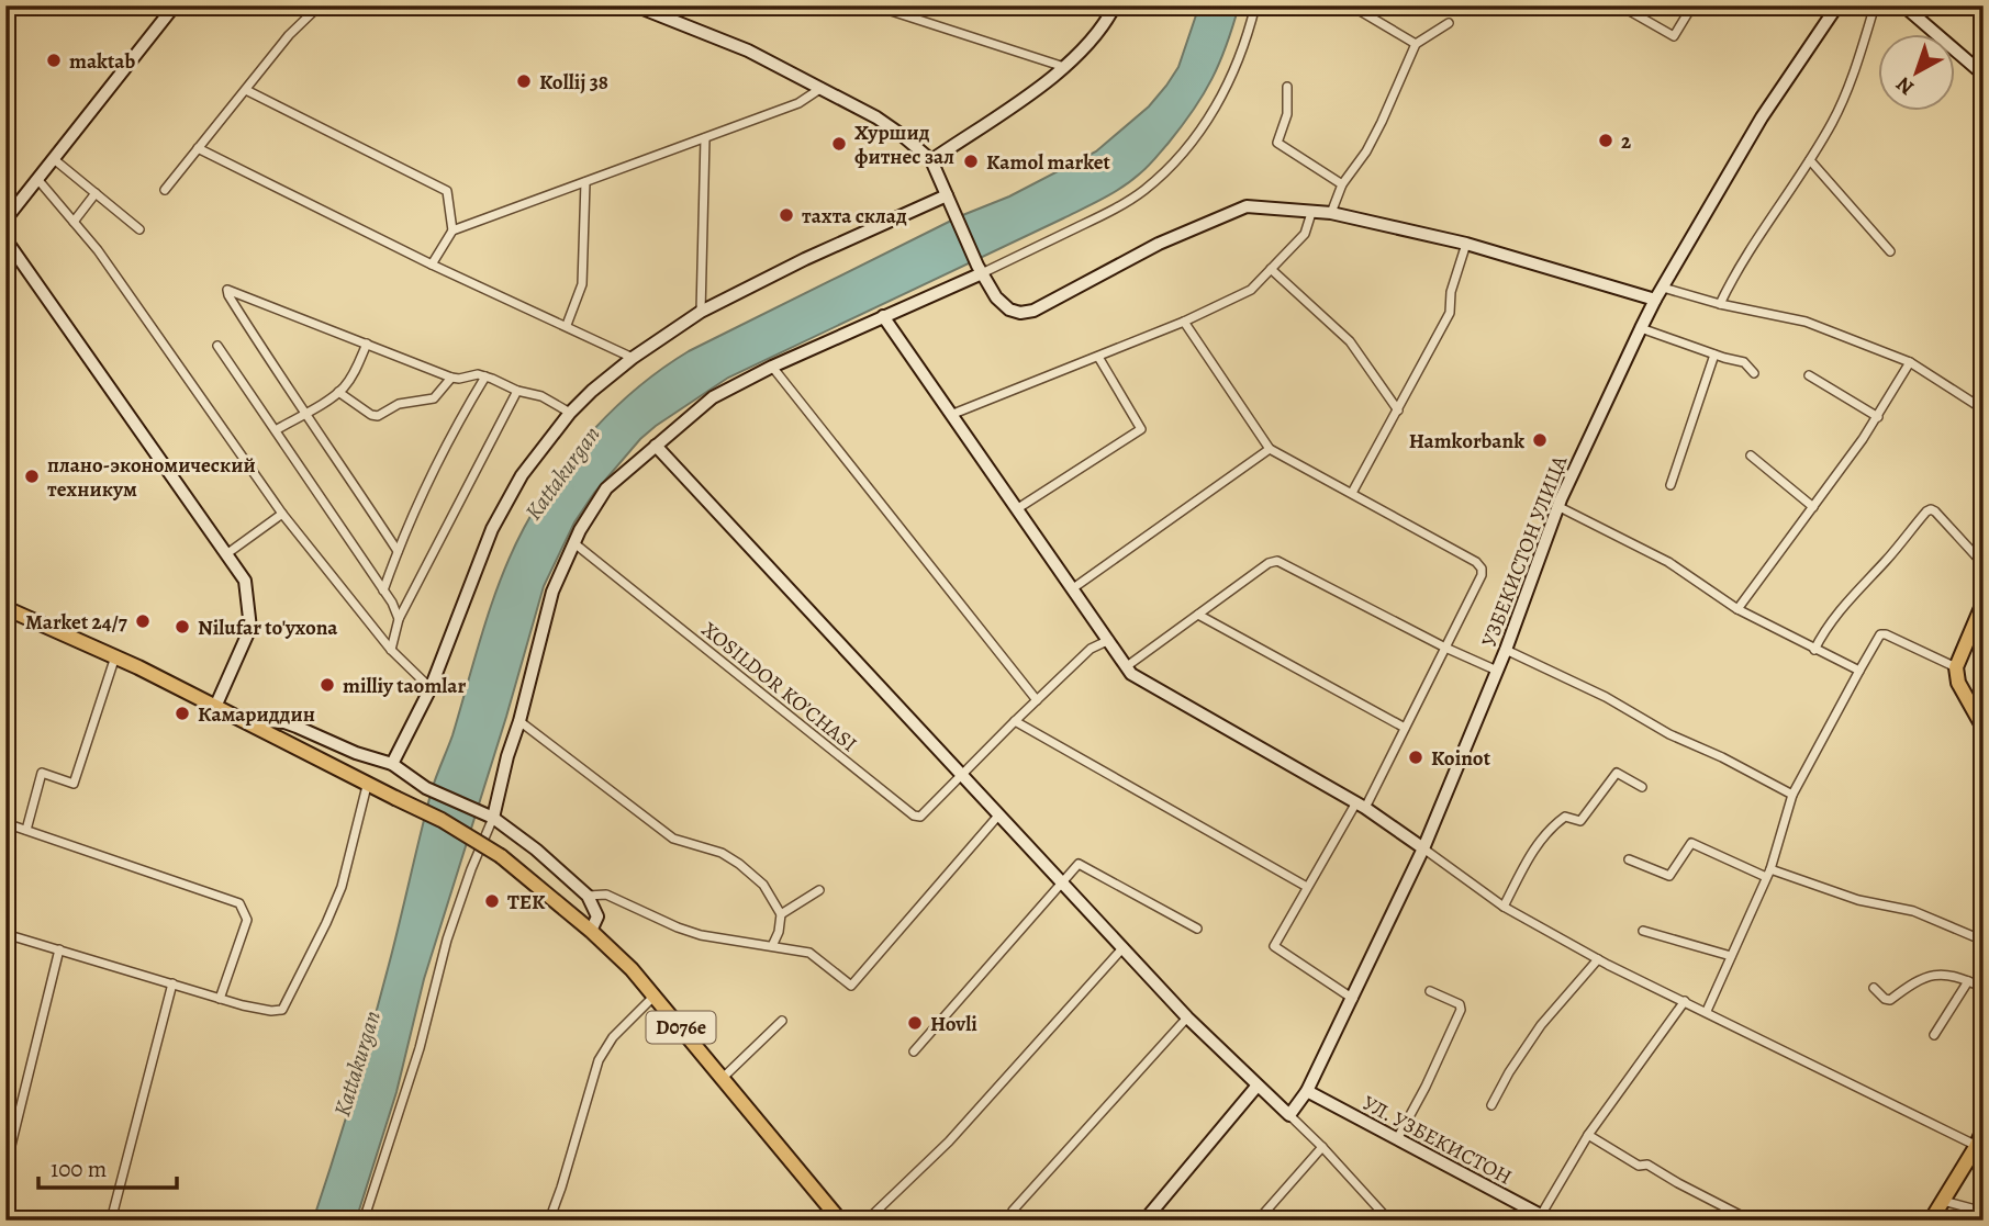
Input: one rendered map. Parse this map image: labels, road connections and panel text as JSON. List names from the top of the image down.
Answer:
{
  "streets": {
    "main road": ["D076e"],
    "street": ["УЗБЕКИСТОН УЛИЦА", "XOSILDOR KO’CHASI", "УЛ. УЗБЕКИСТОН"]
  },
  "crossings": [
    ["УЗБЕКИСТОН УЛИЦА", "УЛ. УЗБЕКИСТОН"]
  ],
  "water": ["Kattakurgan"],
  "places": [
    "maktab",
    "Kollij 38",
    "2",
    "Хуршид фитнес зал",
    "Kamol market",
    "тахта склад",
    "Hamkorbank",
    "плано-экономический техникум",
    "Market 24/7",
    "Nilufar to'yxona",
    "milliy taomlar",
    "Камариддин",
    "Koinot",
    "TEK",
    "Hovli"
  ],
  "scale_bar": "100 m",
  "north": "bottom left"
}
